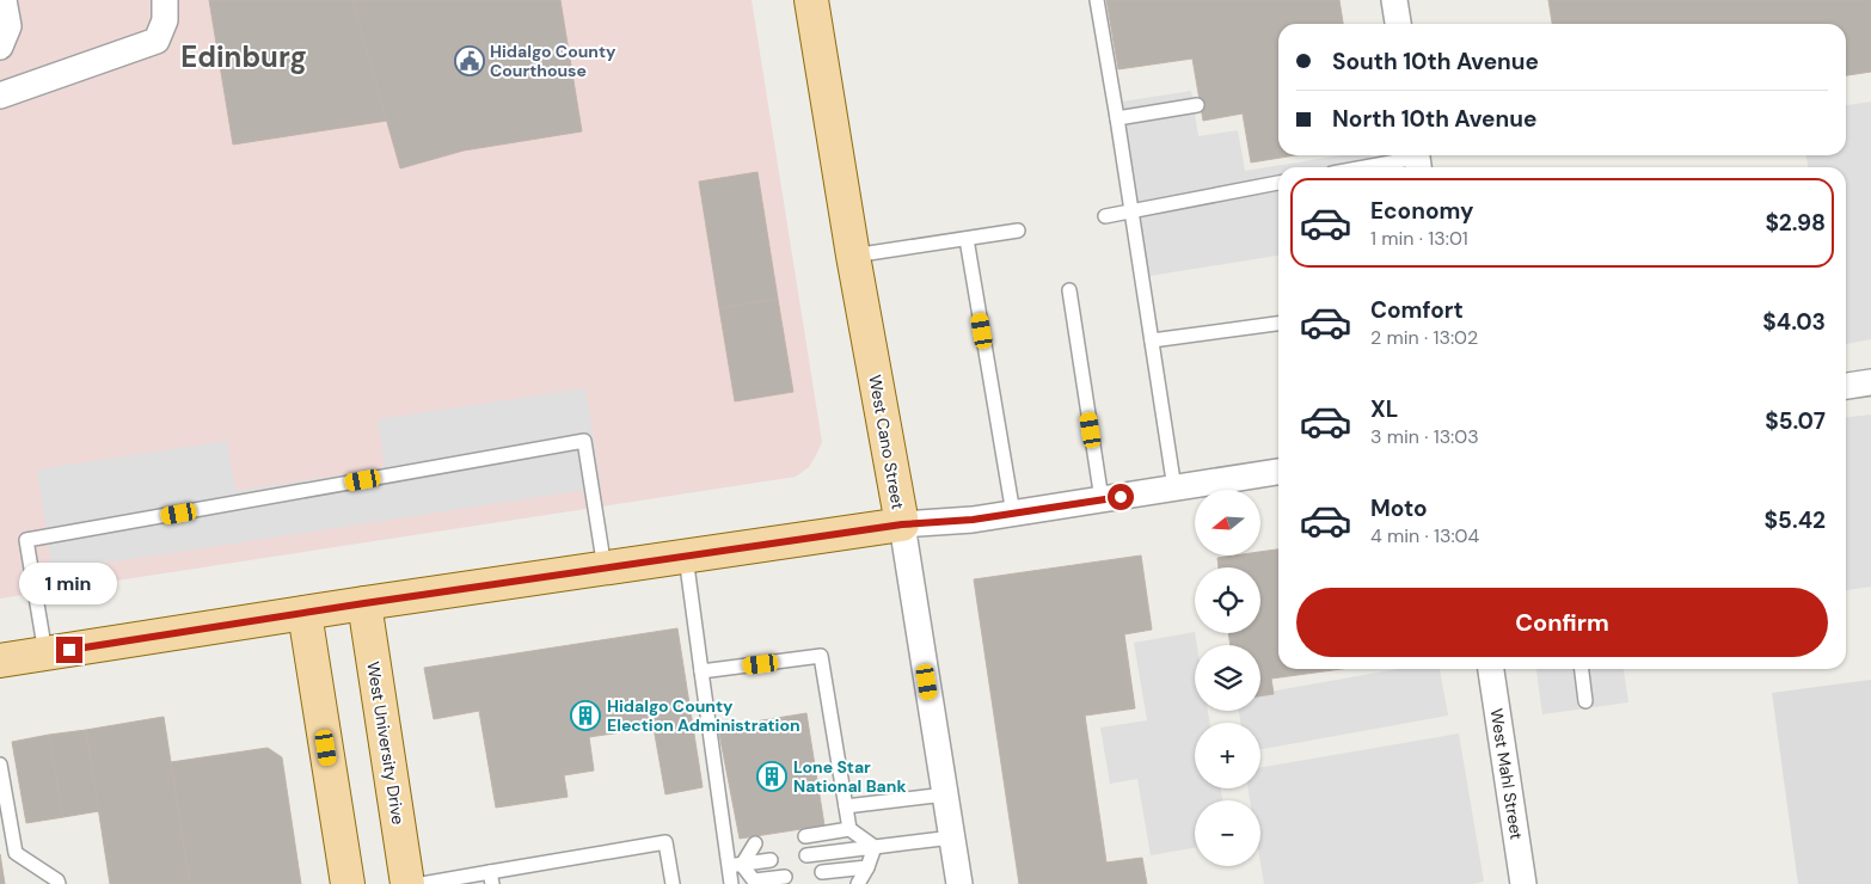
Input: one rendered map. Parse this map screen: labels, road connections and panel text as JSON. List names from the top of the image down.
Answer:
{
  "streets": {
    "main road": ["West Cano Street", "West University Drive"],
    "street": ["West Mahl Street"]
  },
  "districts": ["Edinburg"],
  "places": {
    "public building": ["Hidalgo County Courthouse"],
    "building": ["Hidalgo County Election Administration", "Lone Star National Bank"]
  },
  "north": "left",
  "page": {
    "banner": ["South 10th Avenue", "North 10th Avenue"],
    "list": [
      {
        "name": "Economy",
        "note": "1 min · 13:01",
        "value": "$2.98"
      },
      {
        "name": "Comfort",
        "note": "2 min · 13:02",
        "value": "$4.03"
      },
      {
        "name": "XL",
        "note": "3 min · 13:03",
        "value": "$5.07"
      },
      {
        "name": "Moto",
        "note": "4 min · 13:04",
        "value": "$5.42"
      }
    ],
    "map_buttons": ["+", "−"],
    "bubble": "1 min",
    "buttons": "Confirm"
  }
}
